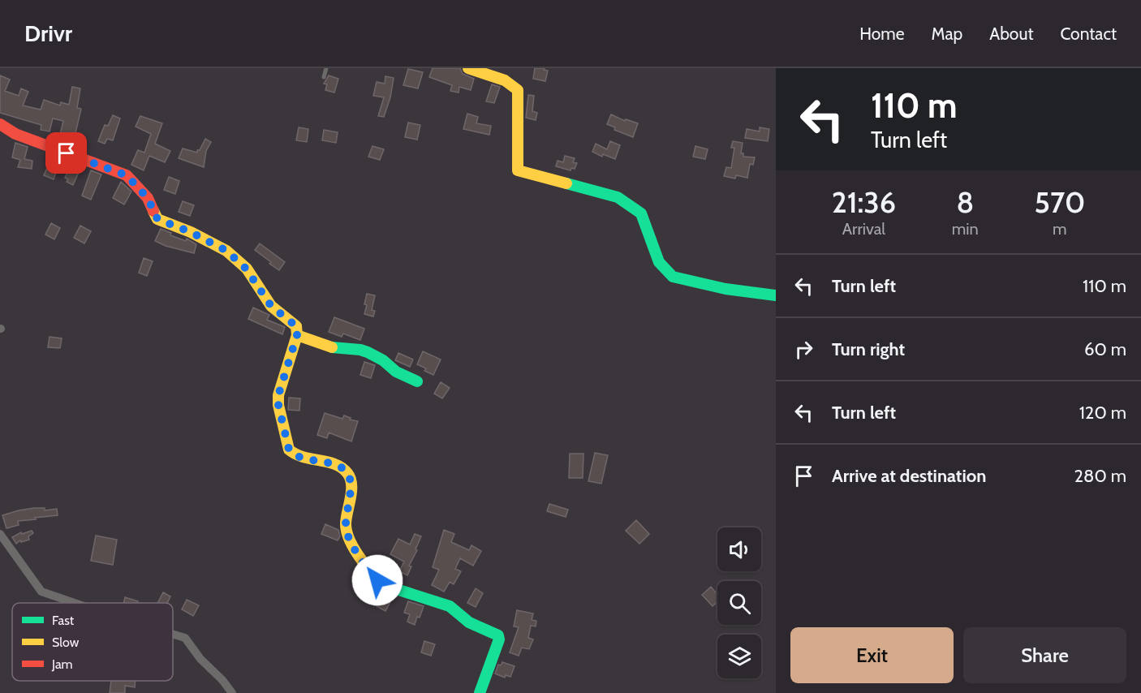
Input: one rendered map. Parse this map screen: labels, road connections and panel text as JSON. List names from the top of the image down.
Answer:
{
  "legend": ["Fast", "Slow", "Jam"],
  "page": {
    "header": "Drivr",
    "nav": [
      "Home",
      "Map",
      "About",
      "Contact"
    ],
    "turn": ["110 m", "Turn left"],
    "eta": [
      "21:36",
      "Arrival",
      "8",
      "min",
      "570",
      "m"
    ],
    "list": [
      {
        "name": "Turn left",
        "value": "110 m"
      },
      {
        "name": "Turn right",
        "value": "60 m"
      },
      {
        "name": "Turn left",
        "value": "120 m"
      },
      {
        "name": "Arrive at destination",
        "value": "280 m"
      }
    ],
    "buttons": ["Exit", "Share"]
  }
}
